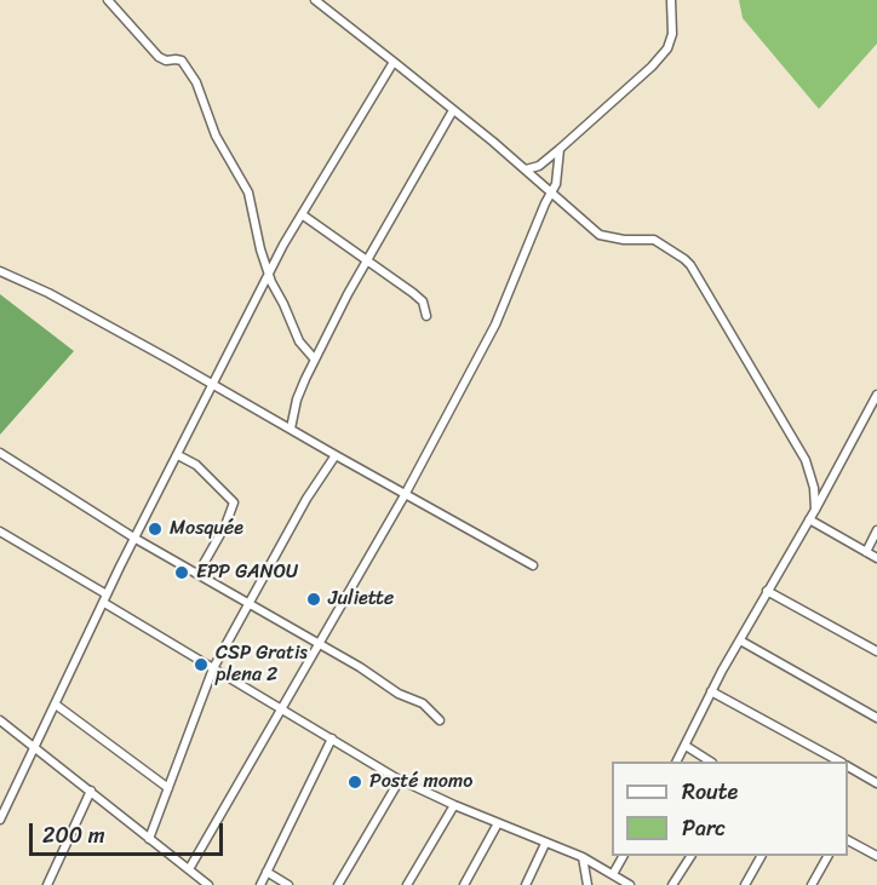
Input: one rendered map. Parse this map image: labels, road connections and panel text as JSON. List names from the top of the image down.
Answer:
{
  "places": [
    "Mosquée",
    "EPP GANOU",
    "Juliette",
    "CSP Gratis plena 2",
    "Posté momo"
  ],
  "legend": ["Route", "Parc"],
  "scale_bar": "200 m"
}
